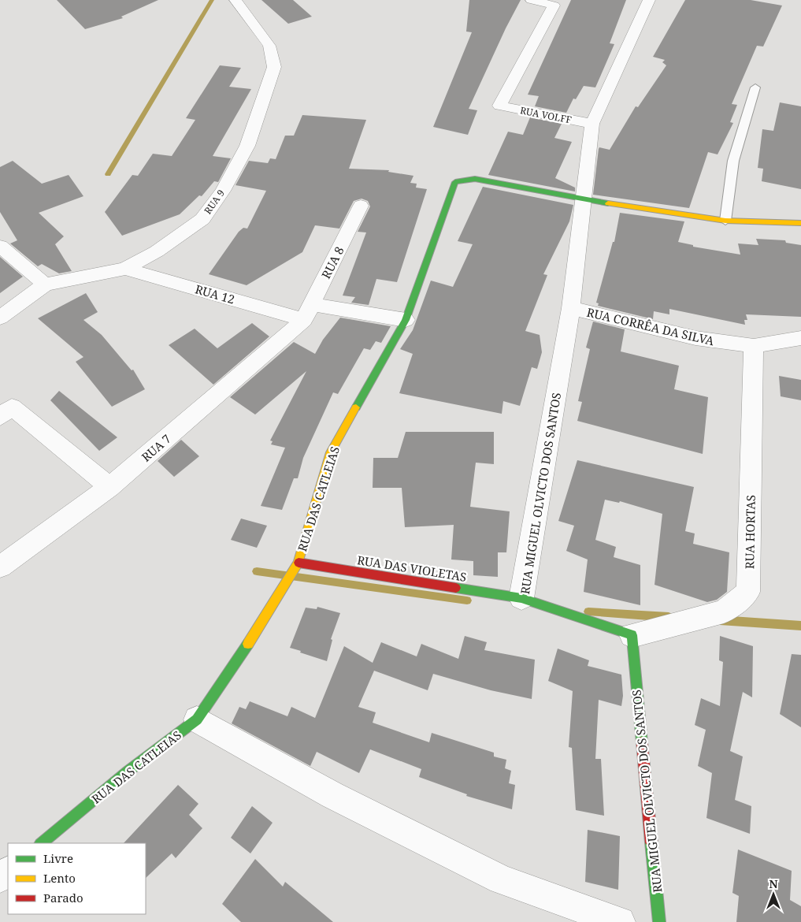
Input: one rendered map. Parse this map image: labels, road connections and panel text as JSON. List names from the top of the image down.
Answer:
{
  "streets": {
    "street": [
      "RUA VOLFF",
      "RUA 9",
      "RUA 8",
      "RUA 12",
      "RUA CORRÊA DA SILVA",
      "RUA 7",
      "RUA MIGUEL OLVICTO DOS SANTOS",
      "RUA DAS CATLEIAS",
      "RUA HORTAS",
      "RUA DAS VIOLETAS"
    ]
  },
  "crossings": [
    ["RUA VOLFF", "RUA MIGUEL OLVICTO DOS SANTOS"],
    ["RUA 9", "RUA 12"],
    ["RUA 8", "RUA 12"],
    ["RUA 8", "RUA 7"],
    ["RUA 12", "RUA 7"],
    ["RUA 12", "RUA DAS CATLEIAS"],
    ["RUA CORRÊA DA SILVA", "RUA MIGUEL OLVICTO DOS SANTOS"],
    ["RUA CORRÊA DA SILVA", "RUA HORTAS"],
    ["RUA MIGUEL OLVICTO DOS SANTOS", "RUA DAS CATLEIAS"],
    ["RUA MIGUEL OLVICTO DOS SANTOS", "RUA HORTAS"],
    ["RUA MIGUEL OLVICTO DOS SANTOS", "RUA DAS VIOLETAS"],
    ["RUA DAS CATLEIAS", "RUA DAS VIOLETAS"]
  ],
  "legend": ["Livre", "Lento", "Parado"],
  "north": "top"
}
